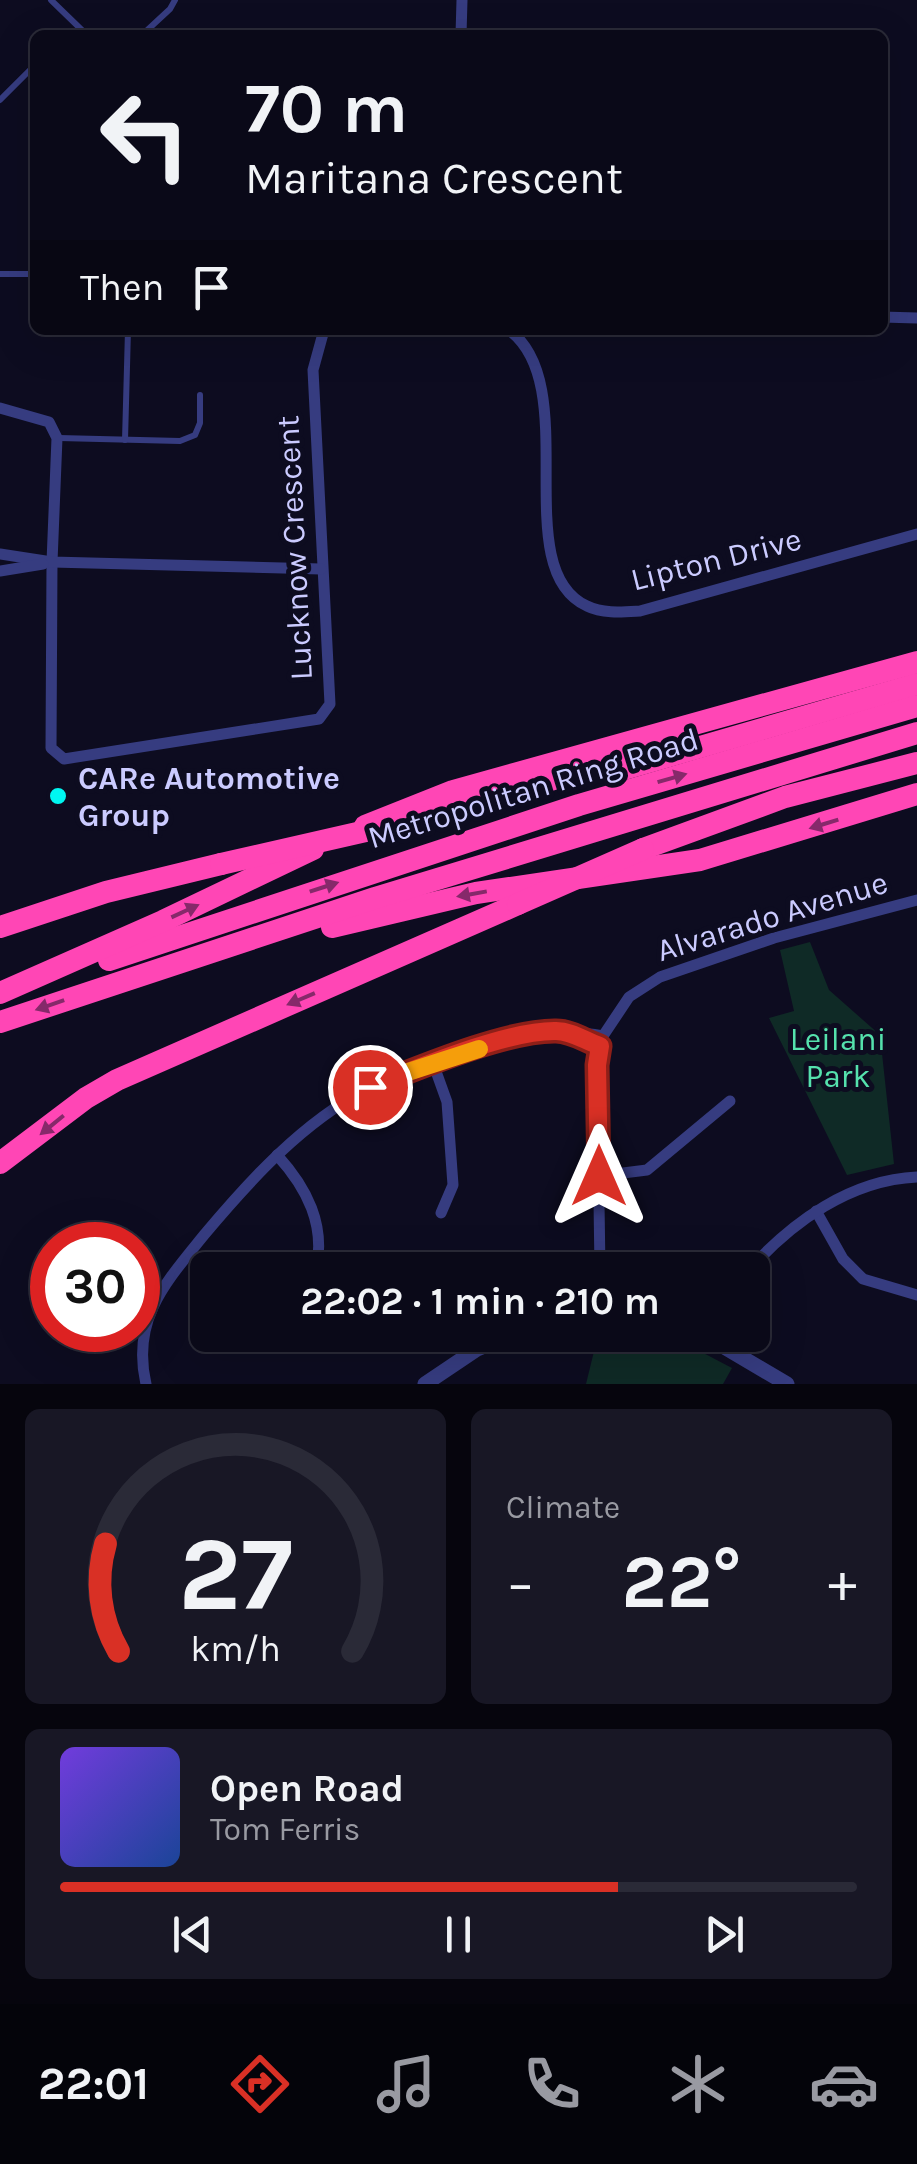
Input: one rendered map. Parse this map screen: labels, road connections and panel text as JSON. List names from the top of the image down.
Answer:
{
  "streets": {
    "highway": ["Metropolitan Ring Road"],
    "street": ["Lucknow Crescent", "Lipton Drive", "Alvarado Avenue"]
  },
  "parks": ["Leilani Park"],
  "places": ["CARe Automotive Group"],
  "page": {
    "turn": ["70 m", "Maritana Crescent"],
    "then": "Then",
    "limit": "30",
    "trip": "22:02 · 1 min · 210 m",
    "tile": "Climate",
    "heat": ["−", "22°", "+"],
    "song": ["Open Road", "Tom Ferris"],
    "tabs": "22:01",
    "gauge": ["27", "km/h"]
  }
}
